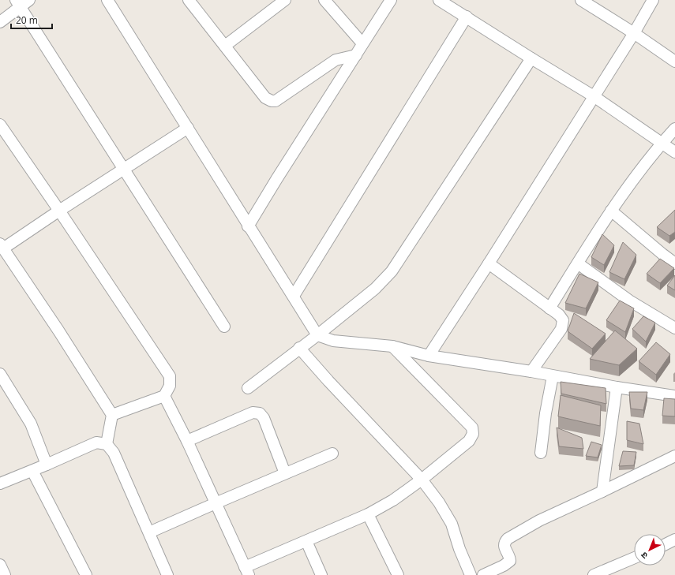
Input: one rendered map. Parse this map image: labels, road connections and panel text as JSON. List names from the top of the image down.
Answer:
{
  "scale_bar": "20 m",
  "north": "bottom left"
}
